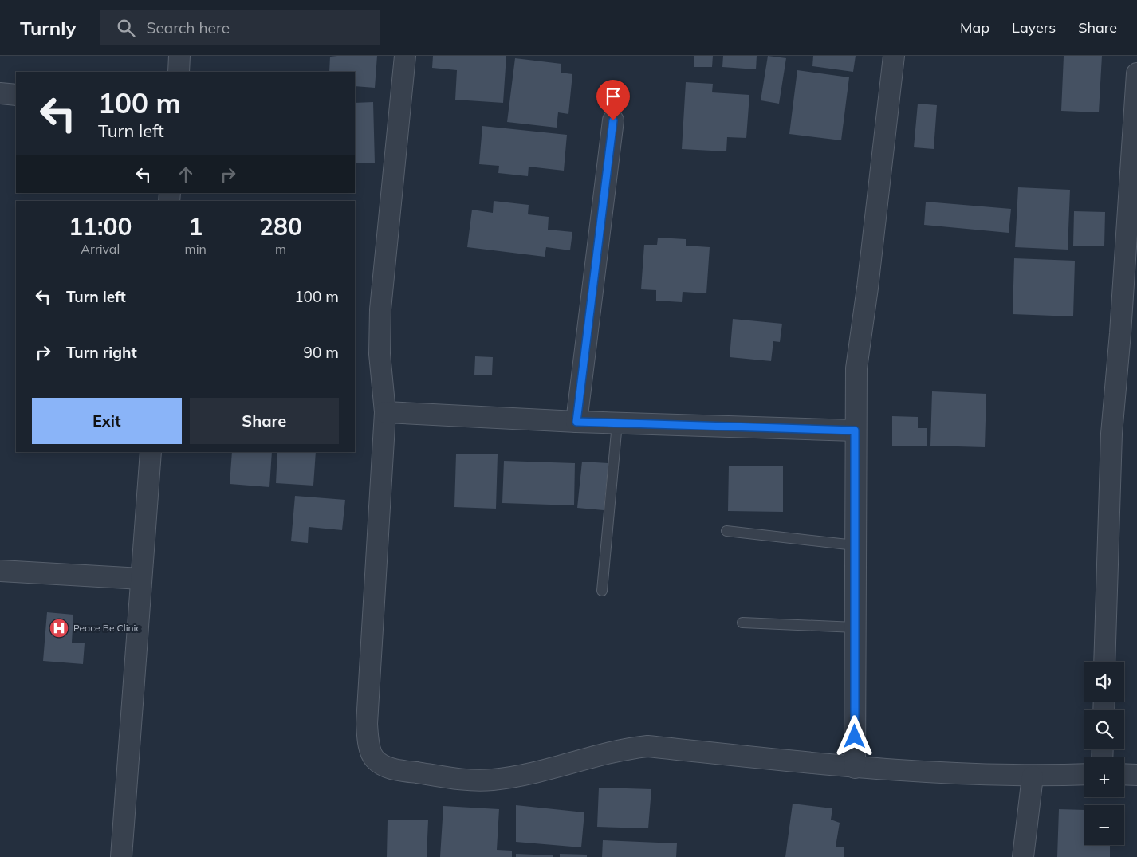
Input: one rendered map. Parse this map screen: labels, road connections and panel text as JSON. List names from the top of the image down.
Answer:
{
  "places": {
    "hospital": ["Peace Be Clinic"]
  },
  "page": {
    "header": "Turnly",
    "search": "Search here",
    "nav": ["Map", "Layers", "Share"],
    "turn": ["100 m", "Turn left"],
    "eta": [
      "11:00",
      "Arrival",
      "1",
      "min",
      "280",
      "m"
    ],
    "list": [
      {
        "name": "Turn left",
        "value": "100 m"
      },
      {
        "name": "Turn right",
        "value": "90 m"
      }
    ],
    "buttons": ["Exit", "Share"],
    "map_buttons": ["+", "−"]
  }
}
